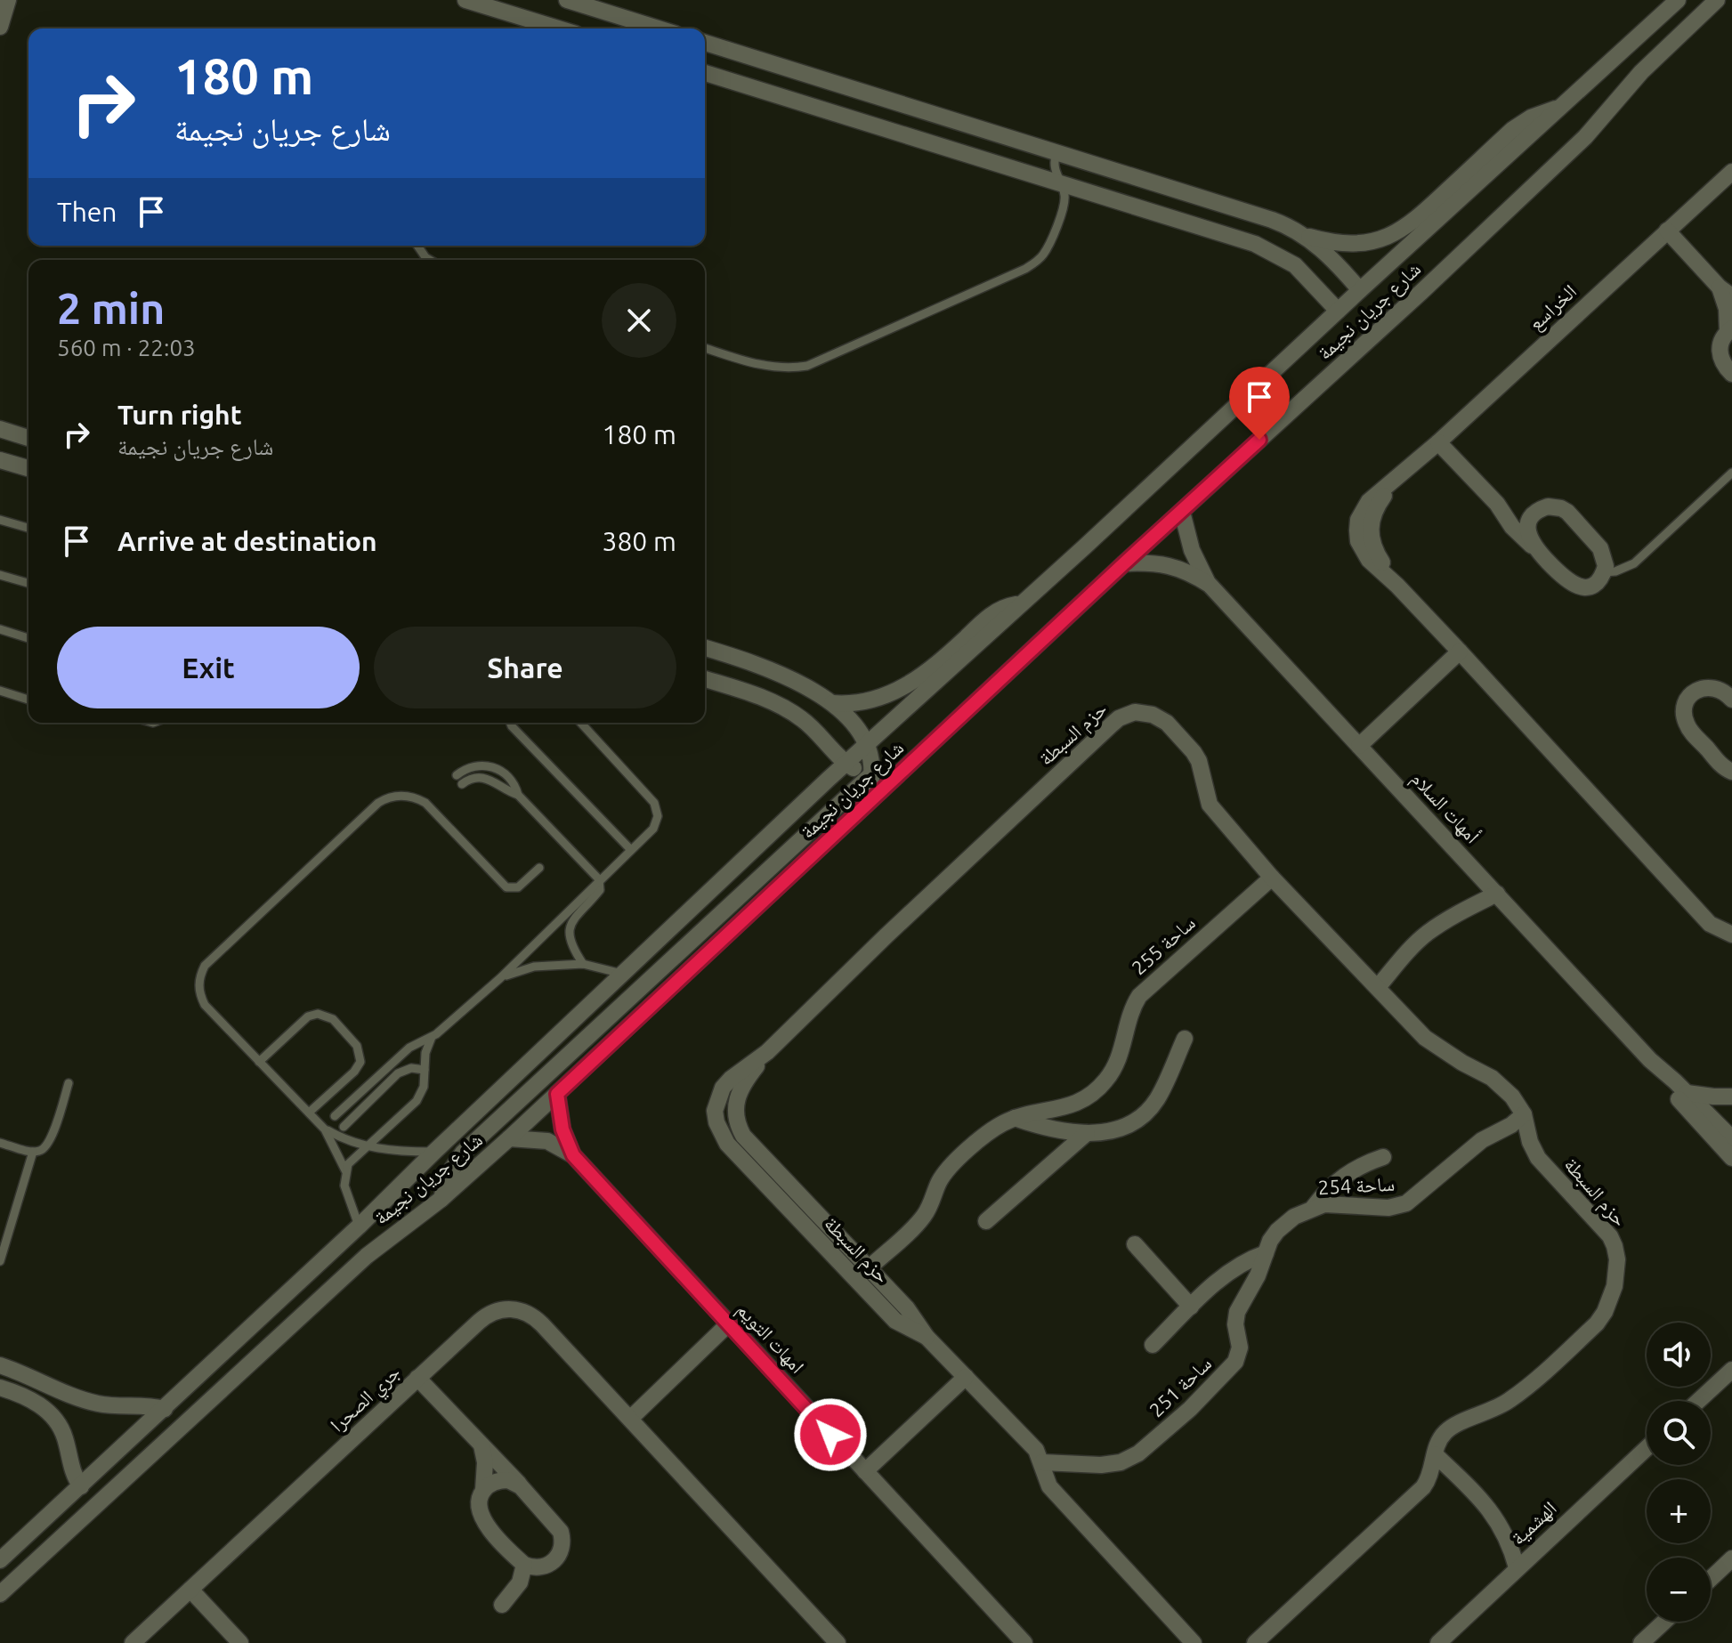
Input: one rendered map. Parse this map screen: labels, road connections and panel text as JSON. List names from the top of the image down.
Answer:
{
  "streets": {
    "street": [
      "الخراسع",
      "شارع جريان نجيمة",
      "حزم السبطة",
      "أمهات السلام",
      "ساحة 255",
      "ساحة 254",
      "امهات التويم",
      "ساحة 251",
      "جري الصحرا",
      "الهشمية"
    ]
  },
  "crossings": [
    ["شارع جريان نجيمة", "أمهات السلام"],
    ["شارع جريان نجيمة", "امهات التويم"],
    ["حزم السبطة", "ساحة 255"],
    ["حزم السبطة", "ساحة 254"],
    ["حزم السبطة", "ساحة 251"],
    ["ساحة 254", "ساحة 251"]
  ],
  "page": {
    "turn": ["180 m", "شارع جريان نجيمة"],
    "then": "Then",
    "heading": ["2 min", "560 m · 22:03"],
    "list": [
      {
        "name": "Turn right",
        "note": "شارع جريان نجيمة",
        "value": "180 m"
      },
      {
        "name": "Arrive at destination",
        "value": "380 m"
      }
    ],
    "buttons": ["Exit", "Share"],
    "map_buttons": ["+", "−"]
  }
}
